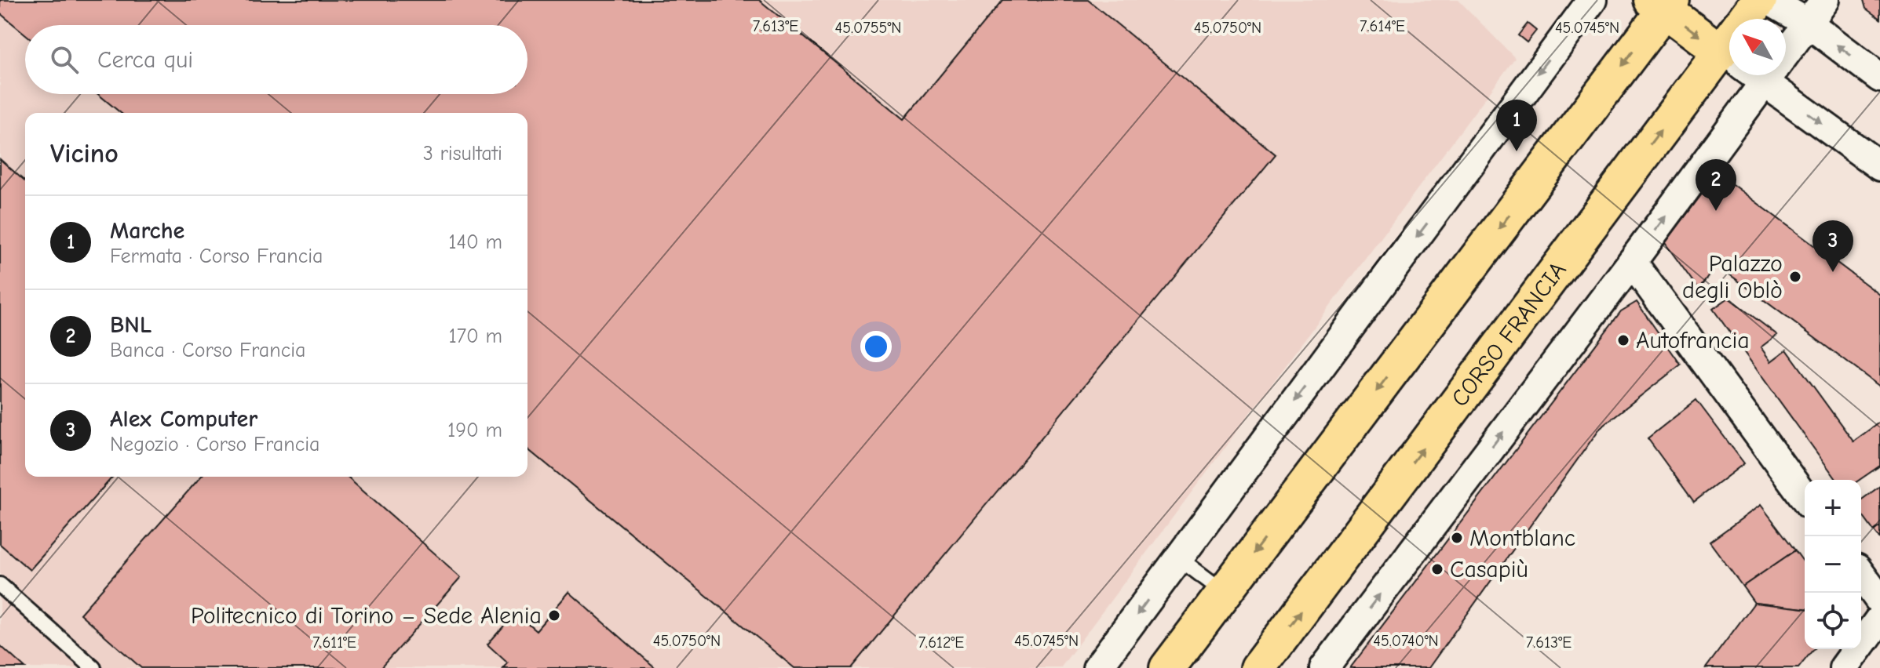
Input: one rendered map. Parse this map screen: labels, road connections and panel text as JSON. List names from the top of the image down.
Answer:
{
  "streets": {
    "main road": ["CORSO FRANCIA"]
  },
  "places": [
    "Palazzo degli Oblò",
    "Autofrancia",
    "Montblanc",
    "Casapiù",
    "Politecnico di Torino – Sede Alenia"
  ],
  "north": "top left",
  "page": {
    "search": "Cerca qui",
    "pins": ["1", "2", "3"],
    "heading": ["Vicino", "3 risultati"],
    "list": [
      {
        "mark": "1",
        "name": "Marche",
        "note": "Fermata · Corso Francia",
        "value": "140 m"
      },
      {
        "mark": "2",
        "name": "BNL",
        "note": "Banca · Corso Francia",
        "value": "170 m"
      },
      {
        "mark": "3",
        "name": "Alex Computer",
        "note": "Negozio · Corso Francia",
        "value": "190 m"
      }
    ],
    "map_buttons": ["+", "−"]
  },
  "coordinates": [
    "7.614°E",
    "7.613°E",
    "45.0755°N",
    "45.0750°N",
    "45.0745°N",
    "45.0740°N",
    "7.611°E",
    "7.612°E"
  ]
}
